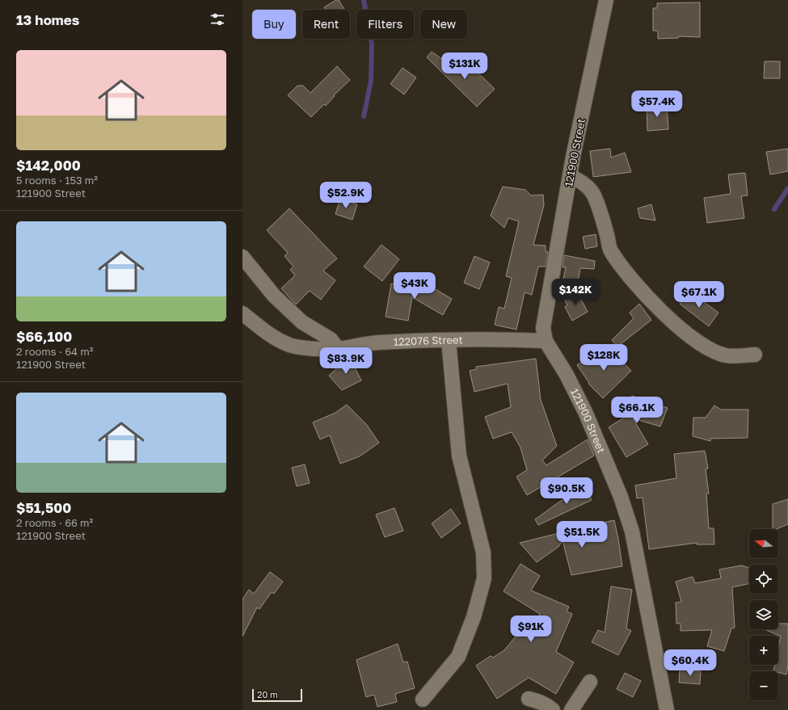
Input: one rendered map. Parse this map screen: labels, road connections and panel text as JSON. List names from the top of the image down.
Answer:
{
  "streets": {
    "street": ["121900 Street", "122076 Street"]
  },
  "crossings": [
    ["121900 Street", "122076 Street"]
  ],
  "scale_bar": "20 m",
  "north": "left",
  "page": {
    "heading": "13 homes",
    "chip": [
      "Buy",
      "Rent",
      "Filters",
      "New"
    ],
    "list": [
      {
        "name": "$142,000",
        "note": "5 rooms · 153 m² · 121900 Street"
      },
      {
        "name": "$66,100",
        "note": "2 rooms · 64 m² · 121900 Street"
      },
      {
        "name": "$51,500",
        "note": "2 rooms · 66 m² · 121900 Street"
      }
    ],
    "price": [
      "$131K",
      "$57.4K",
      "$52.9K",
      "$43K",
      "$142K",
      "$67.1K",
      "$128K",
      "$83.9K",
      "$66.1K",
      "$90.5K",
      "$51.5K",
      "$91K",
      "$60.4K"
    ],
    "map_buttons": ["+", "−"],
    "scale": "20 m"
  }
}
